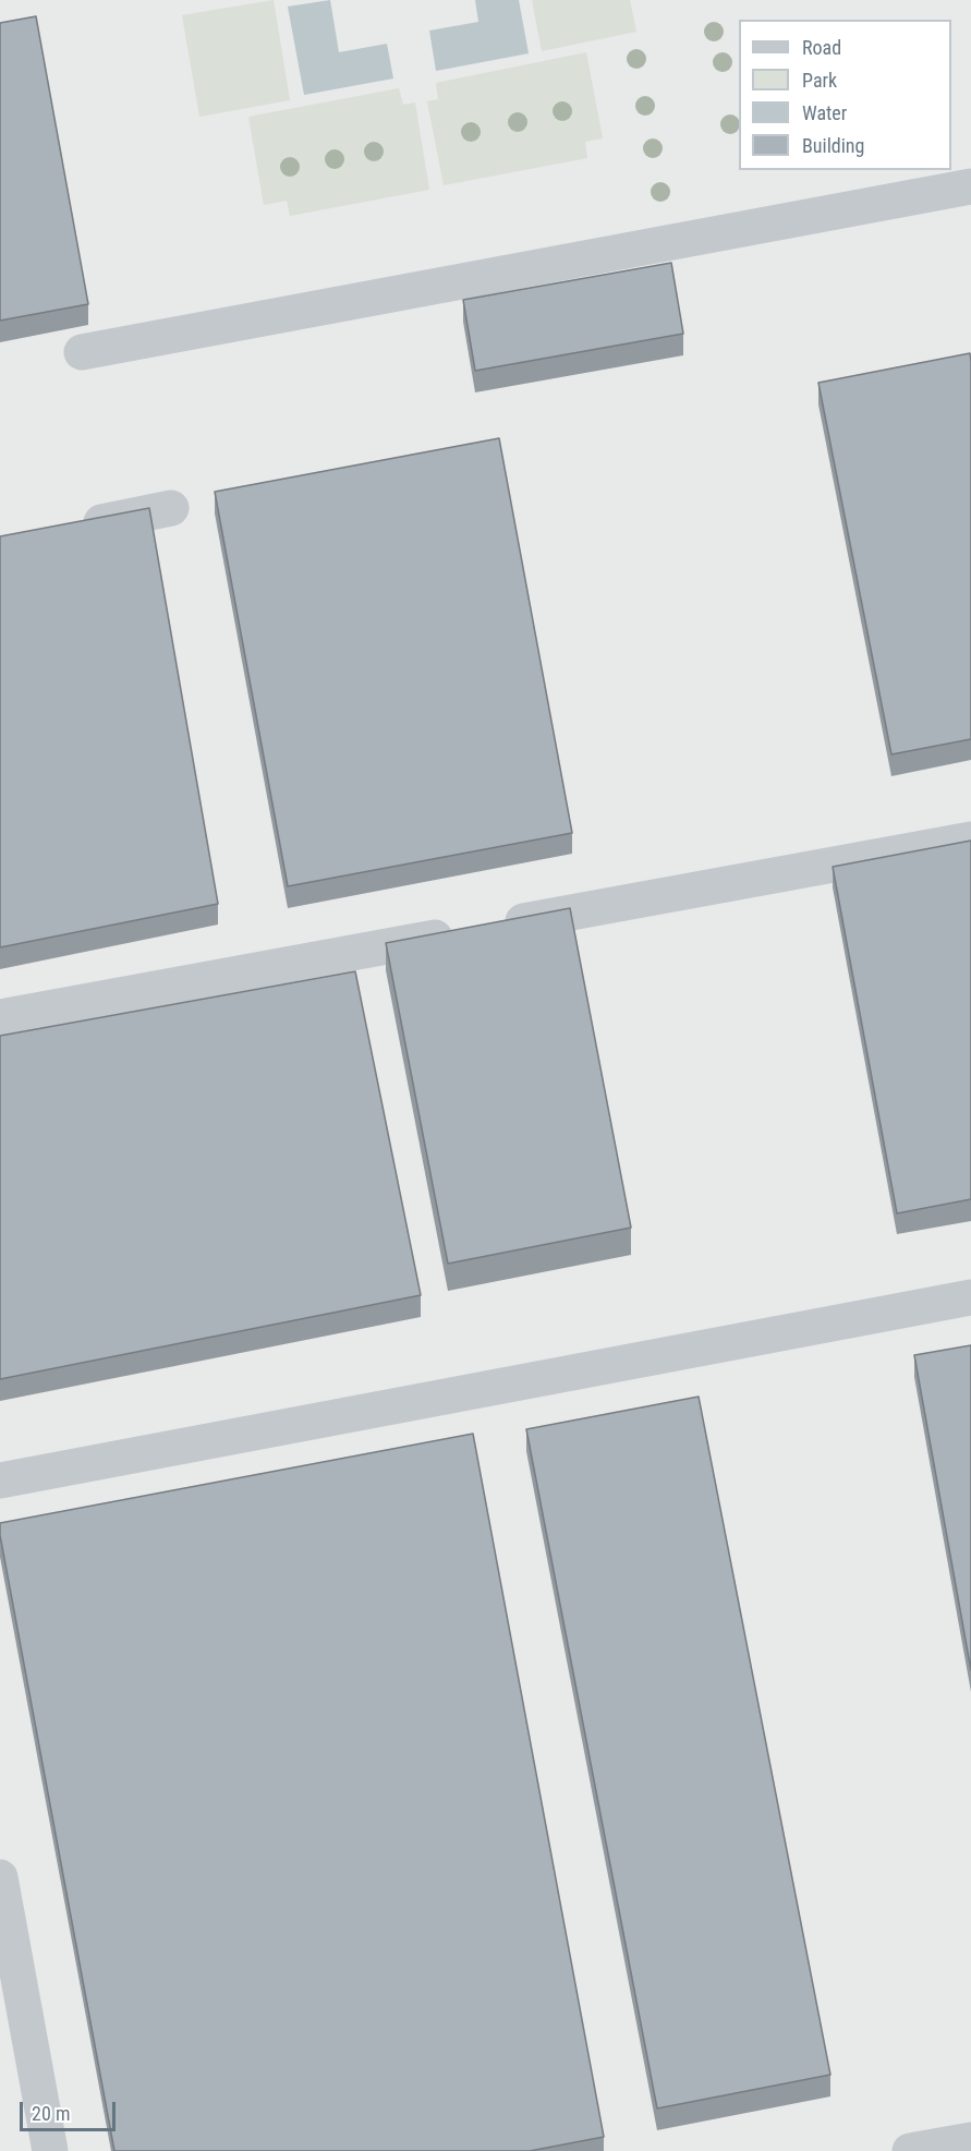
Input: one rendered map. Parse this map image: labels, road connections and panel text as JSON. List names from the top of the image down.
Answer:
{
  "legend": [
    "Road",
    "Park",
    "Water",
    "Building"
  ],
  "scale_bar": "20 m"
}
